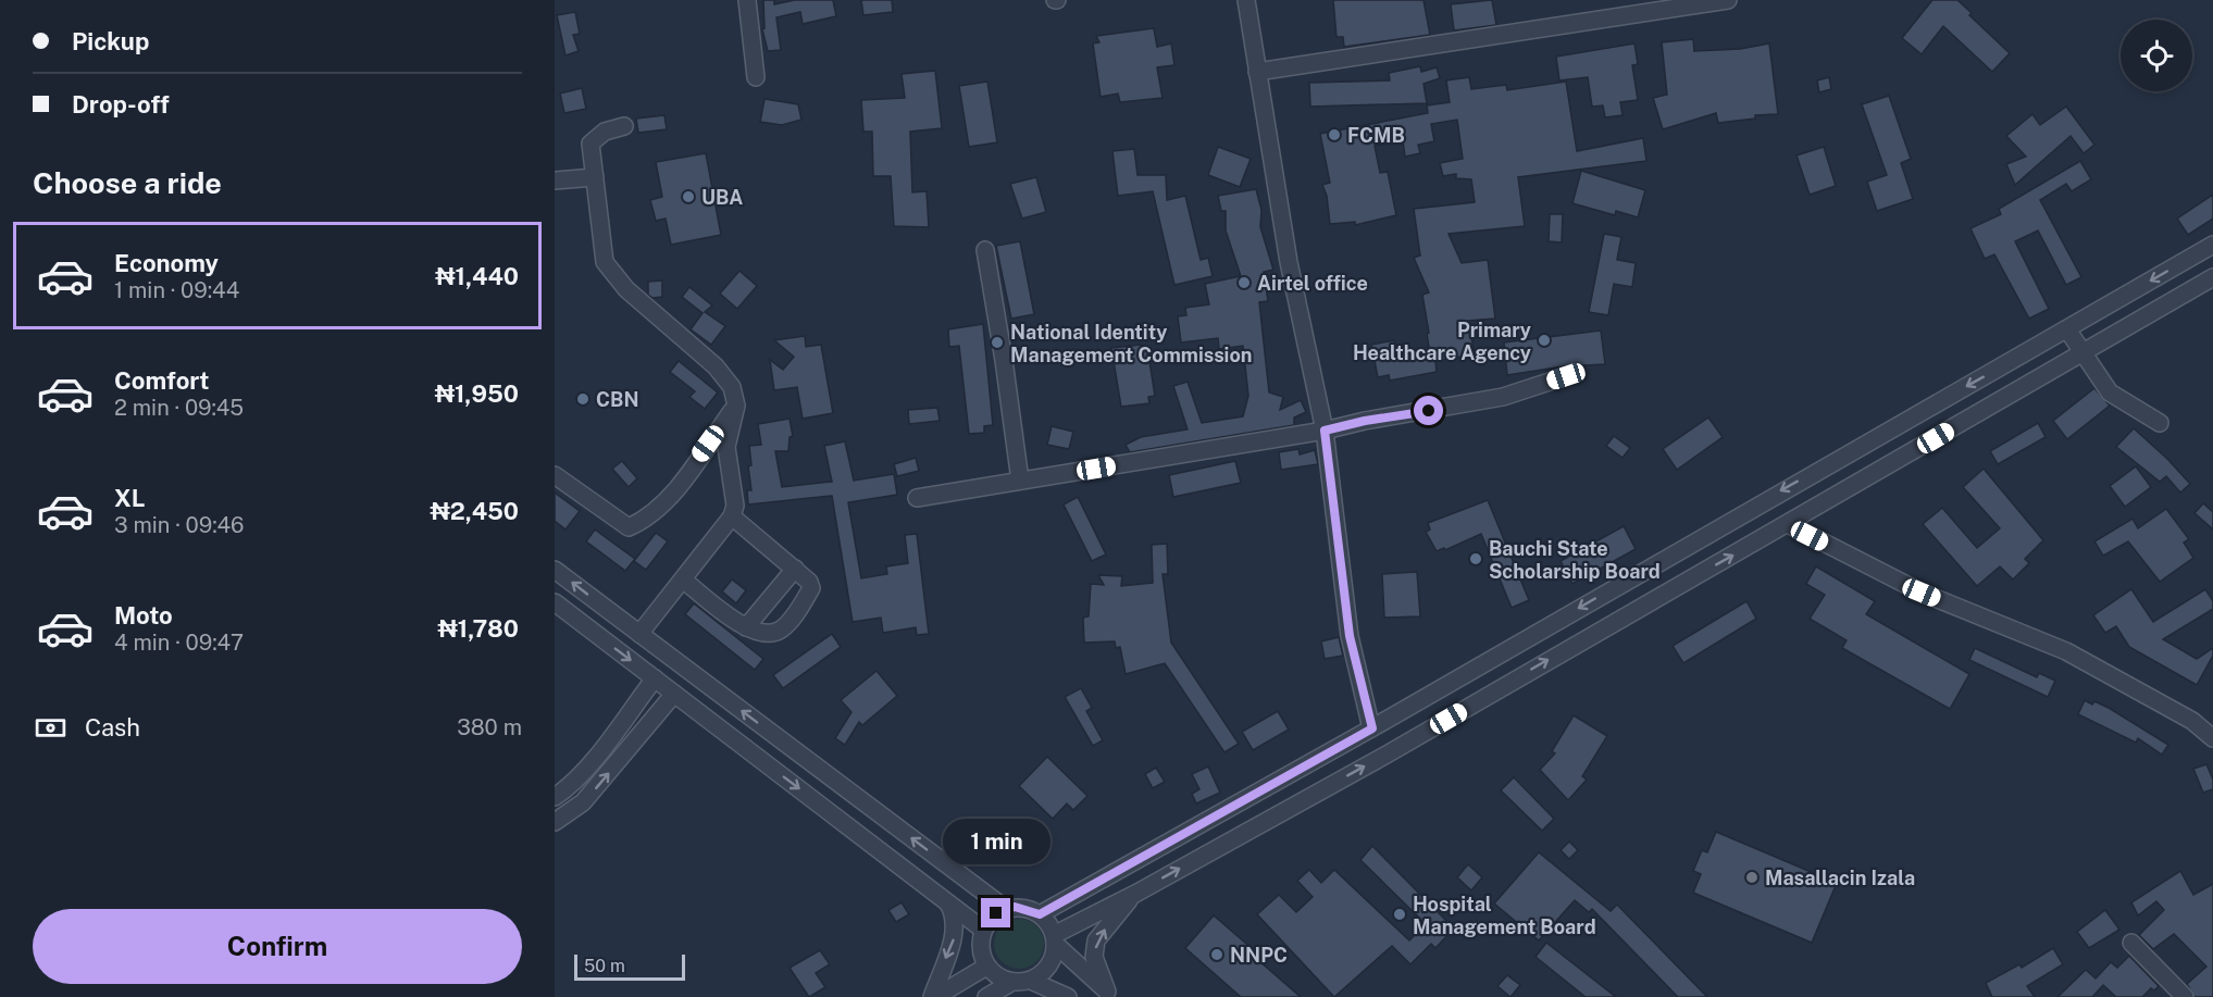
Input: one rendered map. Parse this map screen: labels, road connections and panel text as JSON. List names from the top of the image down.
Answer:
{
  "places": [
    "FCMB",
    "UBA",
    "Airtel office",
    "Primary Healthcare Agency",
    "National Identity Management Commission",
    "CBN",
    "Bauchi State Scholarship Board",
    "Masallacin Izala",
    "Hospital Management Board",
    "NNPC"
  ],
  "scale_bar": "50 m",
  "page": {
    "banner": ["Pickup", "Drop-off"],
    "heading": "Choose a ride",
    "list": [
      {
        "name": "Economy",
        "note": "1 min · 09:44",
        "value": "₦1,440"
      },
      {
        "name": "Comfort",
        "note": "2 min · 09:45",
        "value": "₦1,950"
      },
      {
        "name": "XL",
        "note": "3 min · 09:46",
        "value": "₦2,450"
      },
      {
        "name": "Moto",
        "note": "4 min · 09:47",
        "value": "₦1,780"
      }
    ],
    "pay": ["Cash", "380 m"],
    "bubble": "1 min",
    "buttons": "Confirm",
    "scale": "50 m"
  }
}
